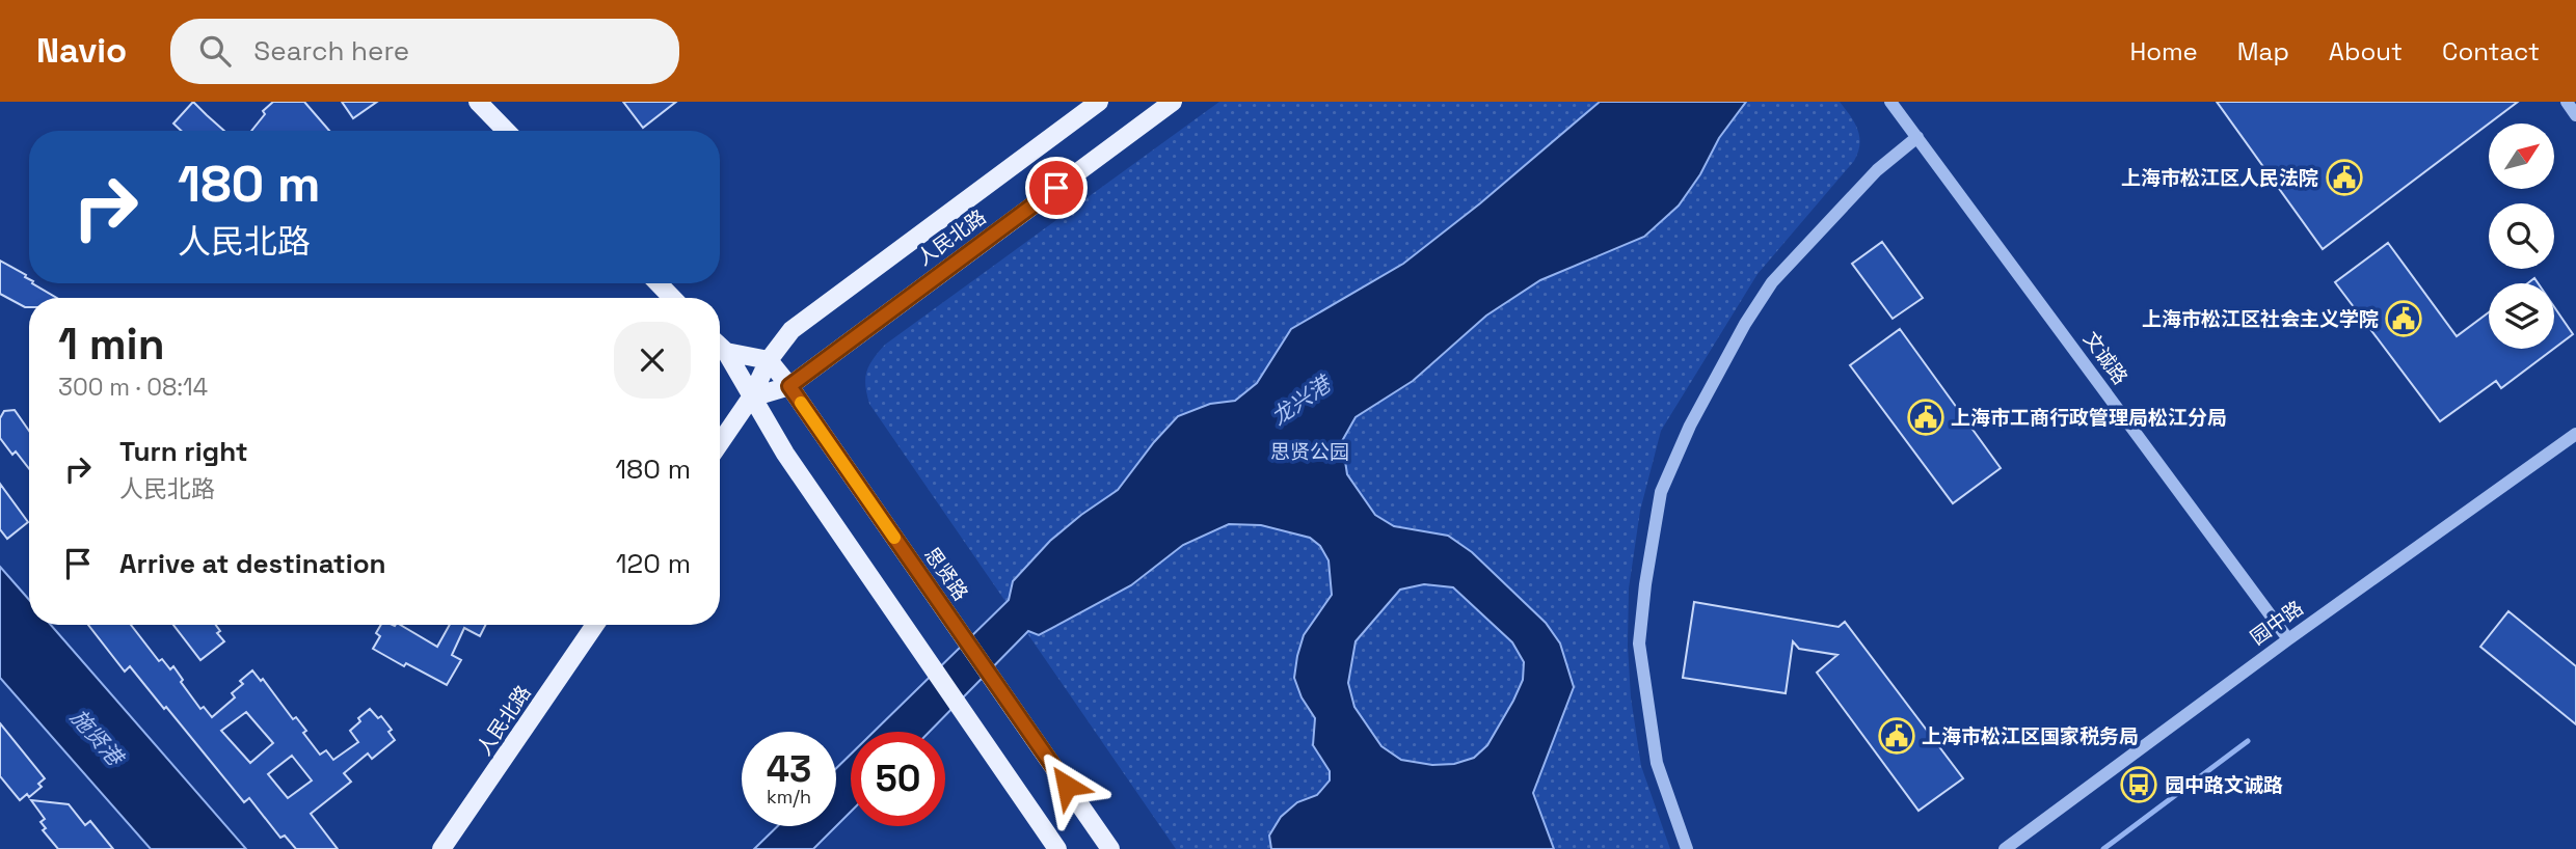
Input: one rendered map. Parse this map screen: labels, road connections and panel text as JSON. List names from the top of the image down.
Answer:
{
  "streets": {
    "main road": ["人民北路", "思贤路"],
    "street": ["文诚路", "园中路"]
  },
  "crossings": [
    ["人民北路", "思贤路"],
    ["文诚路", "园中路"]
  ],
  "water": ["龙兴港", "施贤港"],
  "parks": ["思贤公园"],
  "places": {
    "public building": [
      "上海市松江区人民法院",
      "上海市松江区社会主义学院",
      "上海市工商行政管理局松江分局",
      "上海市松江区国家税务局"
    ],
    "bus stop": ["园中路文诚路"]
  },
  "north": "top right",
  "page": {
    "header": "Navio",
    "search": "Search here",
    "nav": [
      "Home",
      "Map",
      "About",
      "Contact"
    ],
    "turn": ["180 m", "人民北路"],
    "heading": ["1 min", "300 m · 08:14"],
    "list": [
      {
        "name": "Turn right",
        "note": "人民北路",
        "value": "180 m"
      },
      {
        "name": "Arrive at destination",
        "value": "120 m"
      }
    ],
    "speed": "43 km/h",
    "limit": "50"
  }
}
